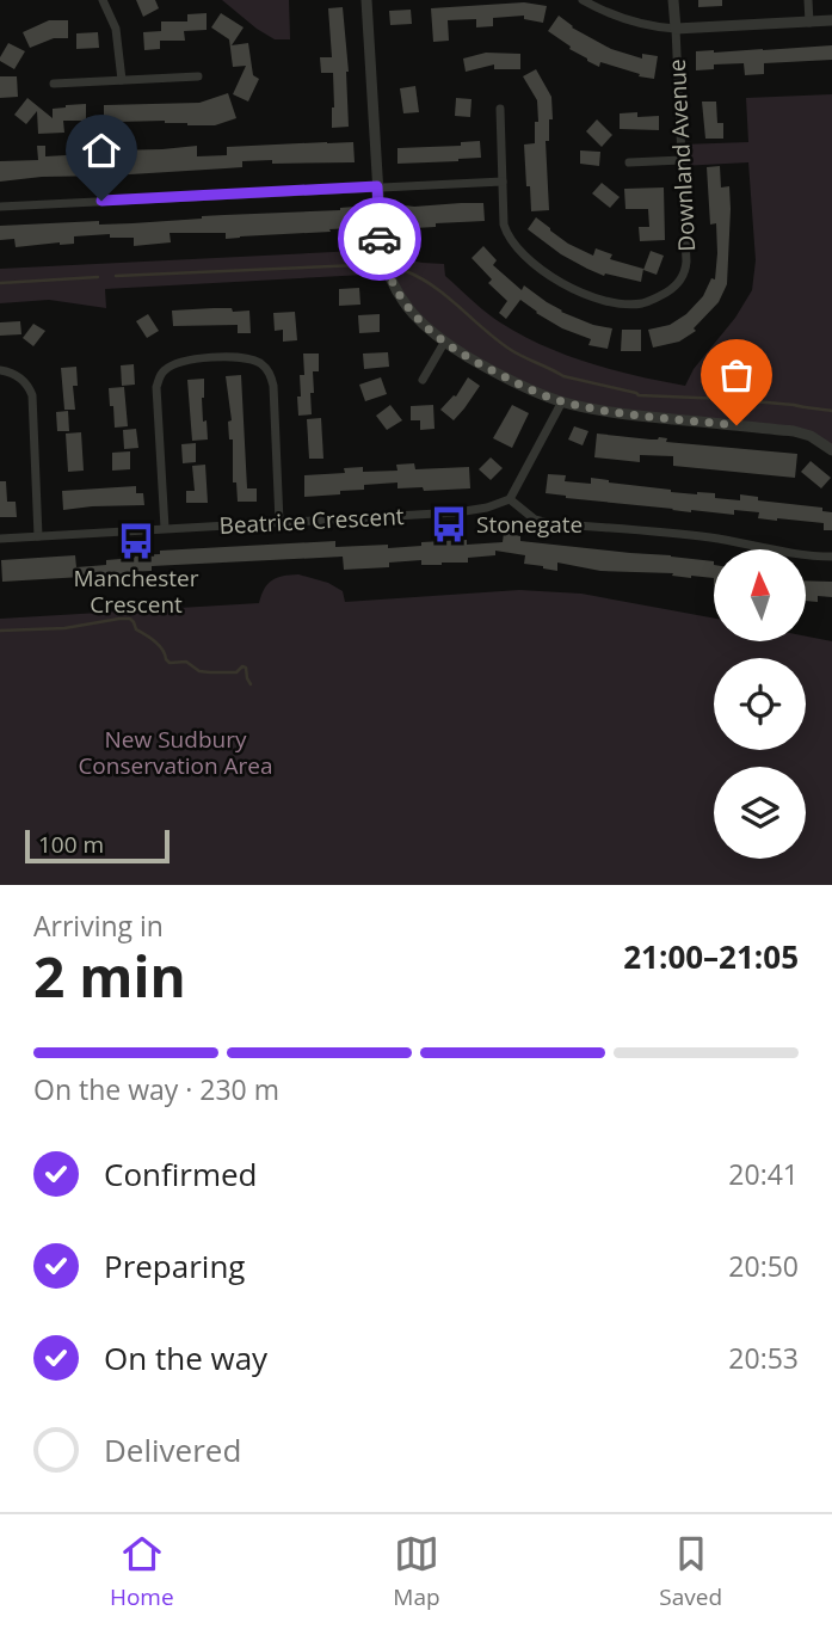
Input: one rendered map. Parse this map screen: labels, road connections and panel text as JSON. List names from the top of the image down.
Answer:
{
  "streets": {
    "street": ["Downland Avenue", "Beatrice Crescent"]
  },
  "parks": ["New Sudbury Conservation Area"],
  "places": {
    "bus stop": ["Stonegate", "Manchester Crescent"]
  },
  "scale_bar": "100 m",
  "north": "top",
  "page": {
    "scale": "100 m",
    "heading": ["2 min", "Arriving in", "21:00–21:05"],
    "bar": "On the way · 230 m",
    "list": [
      ["Confirmed", "20:41"],
      ["Preparing", "20:50"],
      ["On the way", "20:53"],
      "Delivered"
    ],
    "tabs": ["Home", "Map", "Saved"]
  }
}
